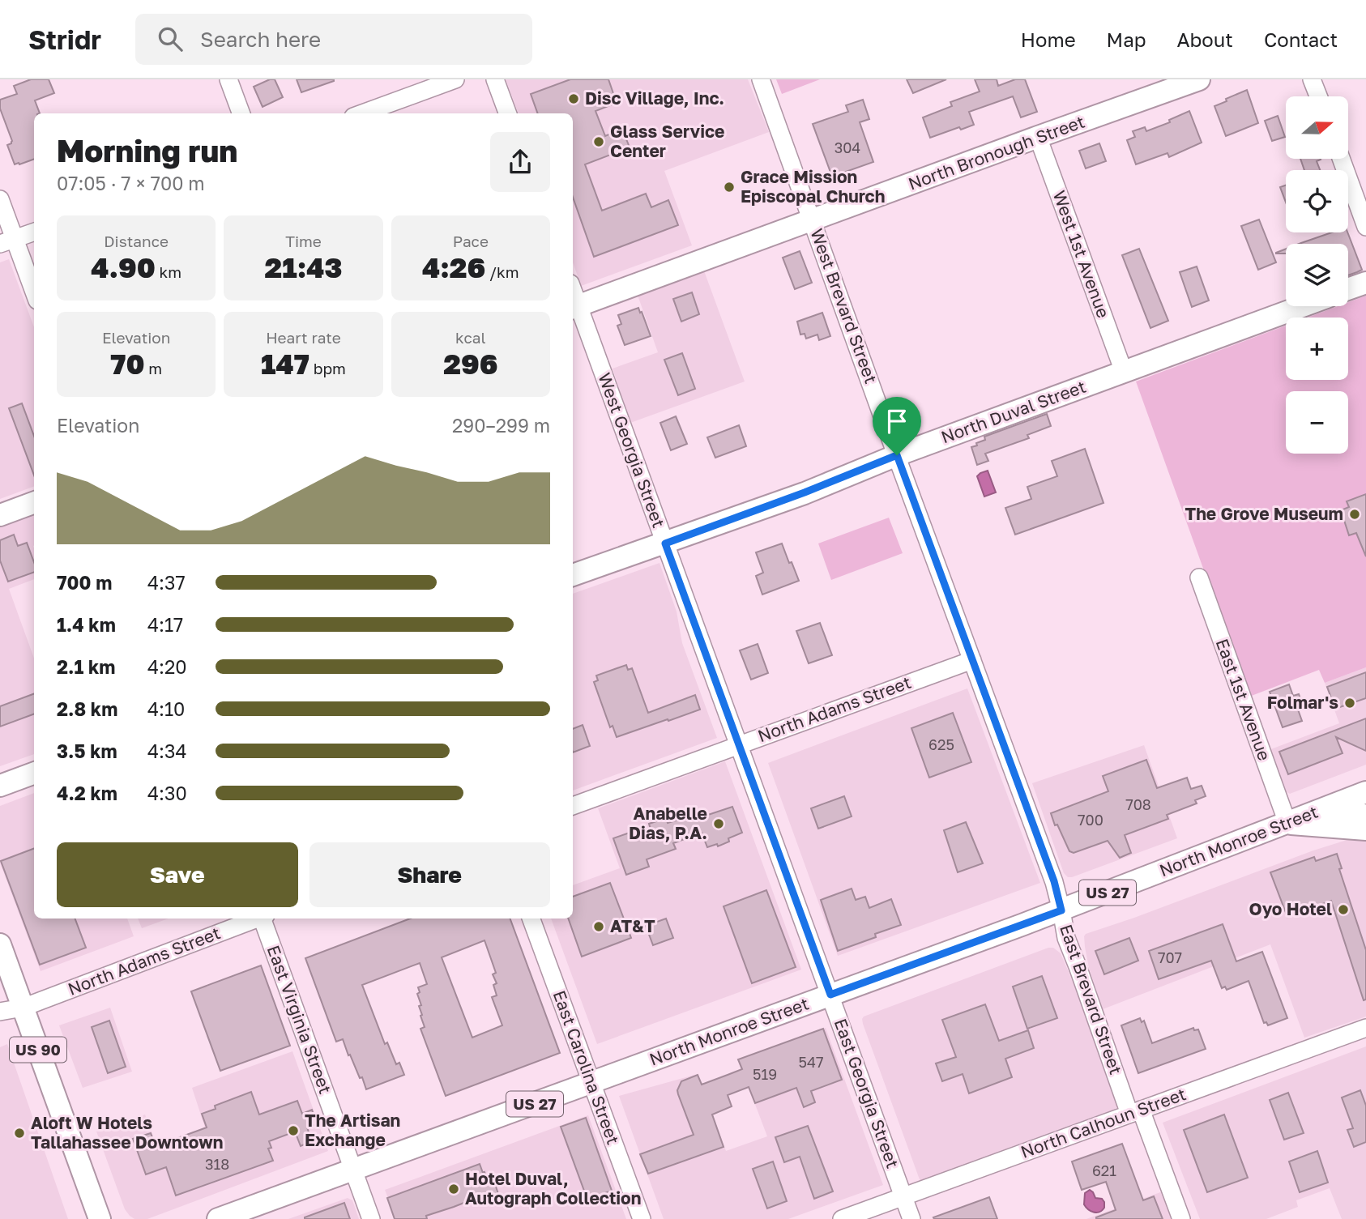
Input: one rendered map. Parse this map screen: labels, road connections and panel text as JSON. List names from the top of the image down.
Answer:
{
  "streets": {
    "main road": [
      "North Bronough Street",
      "North Duval Street",
      "North Monroe Street",
      "US 27",
      "US 90"
    ],
    "street": [
      "West 1st Avenue",
      "West Brevard Street",
      "West Georgia Street",
      "East 1st Avenue",
      "North Adams Street",
      "East Brevard Street",
      "East Virginia Street",
      "East Carolina Street",
      "East Georgia Street",
      "North Calhoun Street"
    ]
  },
  "crossings": [
    ["North Bronough Street", "West 1st Avenue"],
    ["North Bronough Street", "West Brevard Street"],
    ["North Bronough Street", "West Georgia Street"],
    ["West 1st Avenue", "North Duval Street"],
    ["West Brevard Street", "North Duval Street"],
    ["West Brevard Street", "North Adams Street"],
    ["West Brevard Street", "East Brevard Street"],
    ["North Duval Street", "West Georgia Street"],
    ["West Georgia Street", "North Adams Street"],
    ["West Georgia Street", "East Georgia Street"],
    ["East 1st Avenue", "North Monroe Street"],
    ["North Adams Street", "East Brevard Street"],
    ["North Adams Street", "US 90"],
    ["North Adams Street", "East Georgia Street"],
    ["North Monroe Street", "East Brevard Street"],
    ["North Monroe Street", "East Virginia Street"],
    ["North Monroe Street", "East Carolina Street"],
    ["North Monroe Street", "East Georgia Street"],
    ["East Brevard Street", "North Calhoun Street"],
    ["East Georgia Street", "North Calhoun Street"]
  ],
  "places": [
    "Disc Village, Inc.",
    "Glass Service Center",
    "Grace Mission Episcopal Church",
    "The Grove Museum",
    "Folmar's",
    "Anabelle Dias, P.A.",
    "Oyo Hotel",
    "AT&T",
    "The Artisan Exchange",
    "Aloft W Hotels Tallahassee Downtown",
    "Hotel Duval, Autograph Collection"
  ],
  "house_numbers": [
    "304",
    "625",
    "708",
    "700",
    "707",
    "547",
    "519",
    "318",
    "621"
  ],
  "north": "right",
  "page": {
    "header": "Stridr",
    "search": "Search here",
    "nav": [
      "Home",
      "Map",
      "About",
      "Contact"
    ],
    "map_buttons": ["+", "−"],
    "heading": ["Morning run", "07:05 · 7 × 700 m"],
    "stats": [
      ["Distance", "4.90 km"],
      ["Time", "21:43"],
      ["Pace", "4:26 /km"],
      ["Elevation", "70 m"],
      ["Heart rate", "147 bpm"],
      ["kcal", "296"]
    ],
    "chart": ["Elevation", "290–299 m"],
    "list": [
      {
        "name": "700 m",
        "note": "4:37"
      },
      {
        "name": "1.4 km",
        "note": "4:17"
      },
      {
        "name": "2.1 km",
        "note": "4:20"
      },
      {
        "name": "2.8 km",
        "note": "4:10"
      },
      {
        "name": "3.5 km",
        "note": "4:34"
      },
      {
        "name": "4.2 km",
        "note": "4:30"
      }
    ],
    "buttons": ["Save", "Share"]
  }
}
